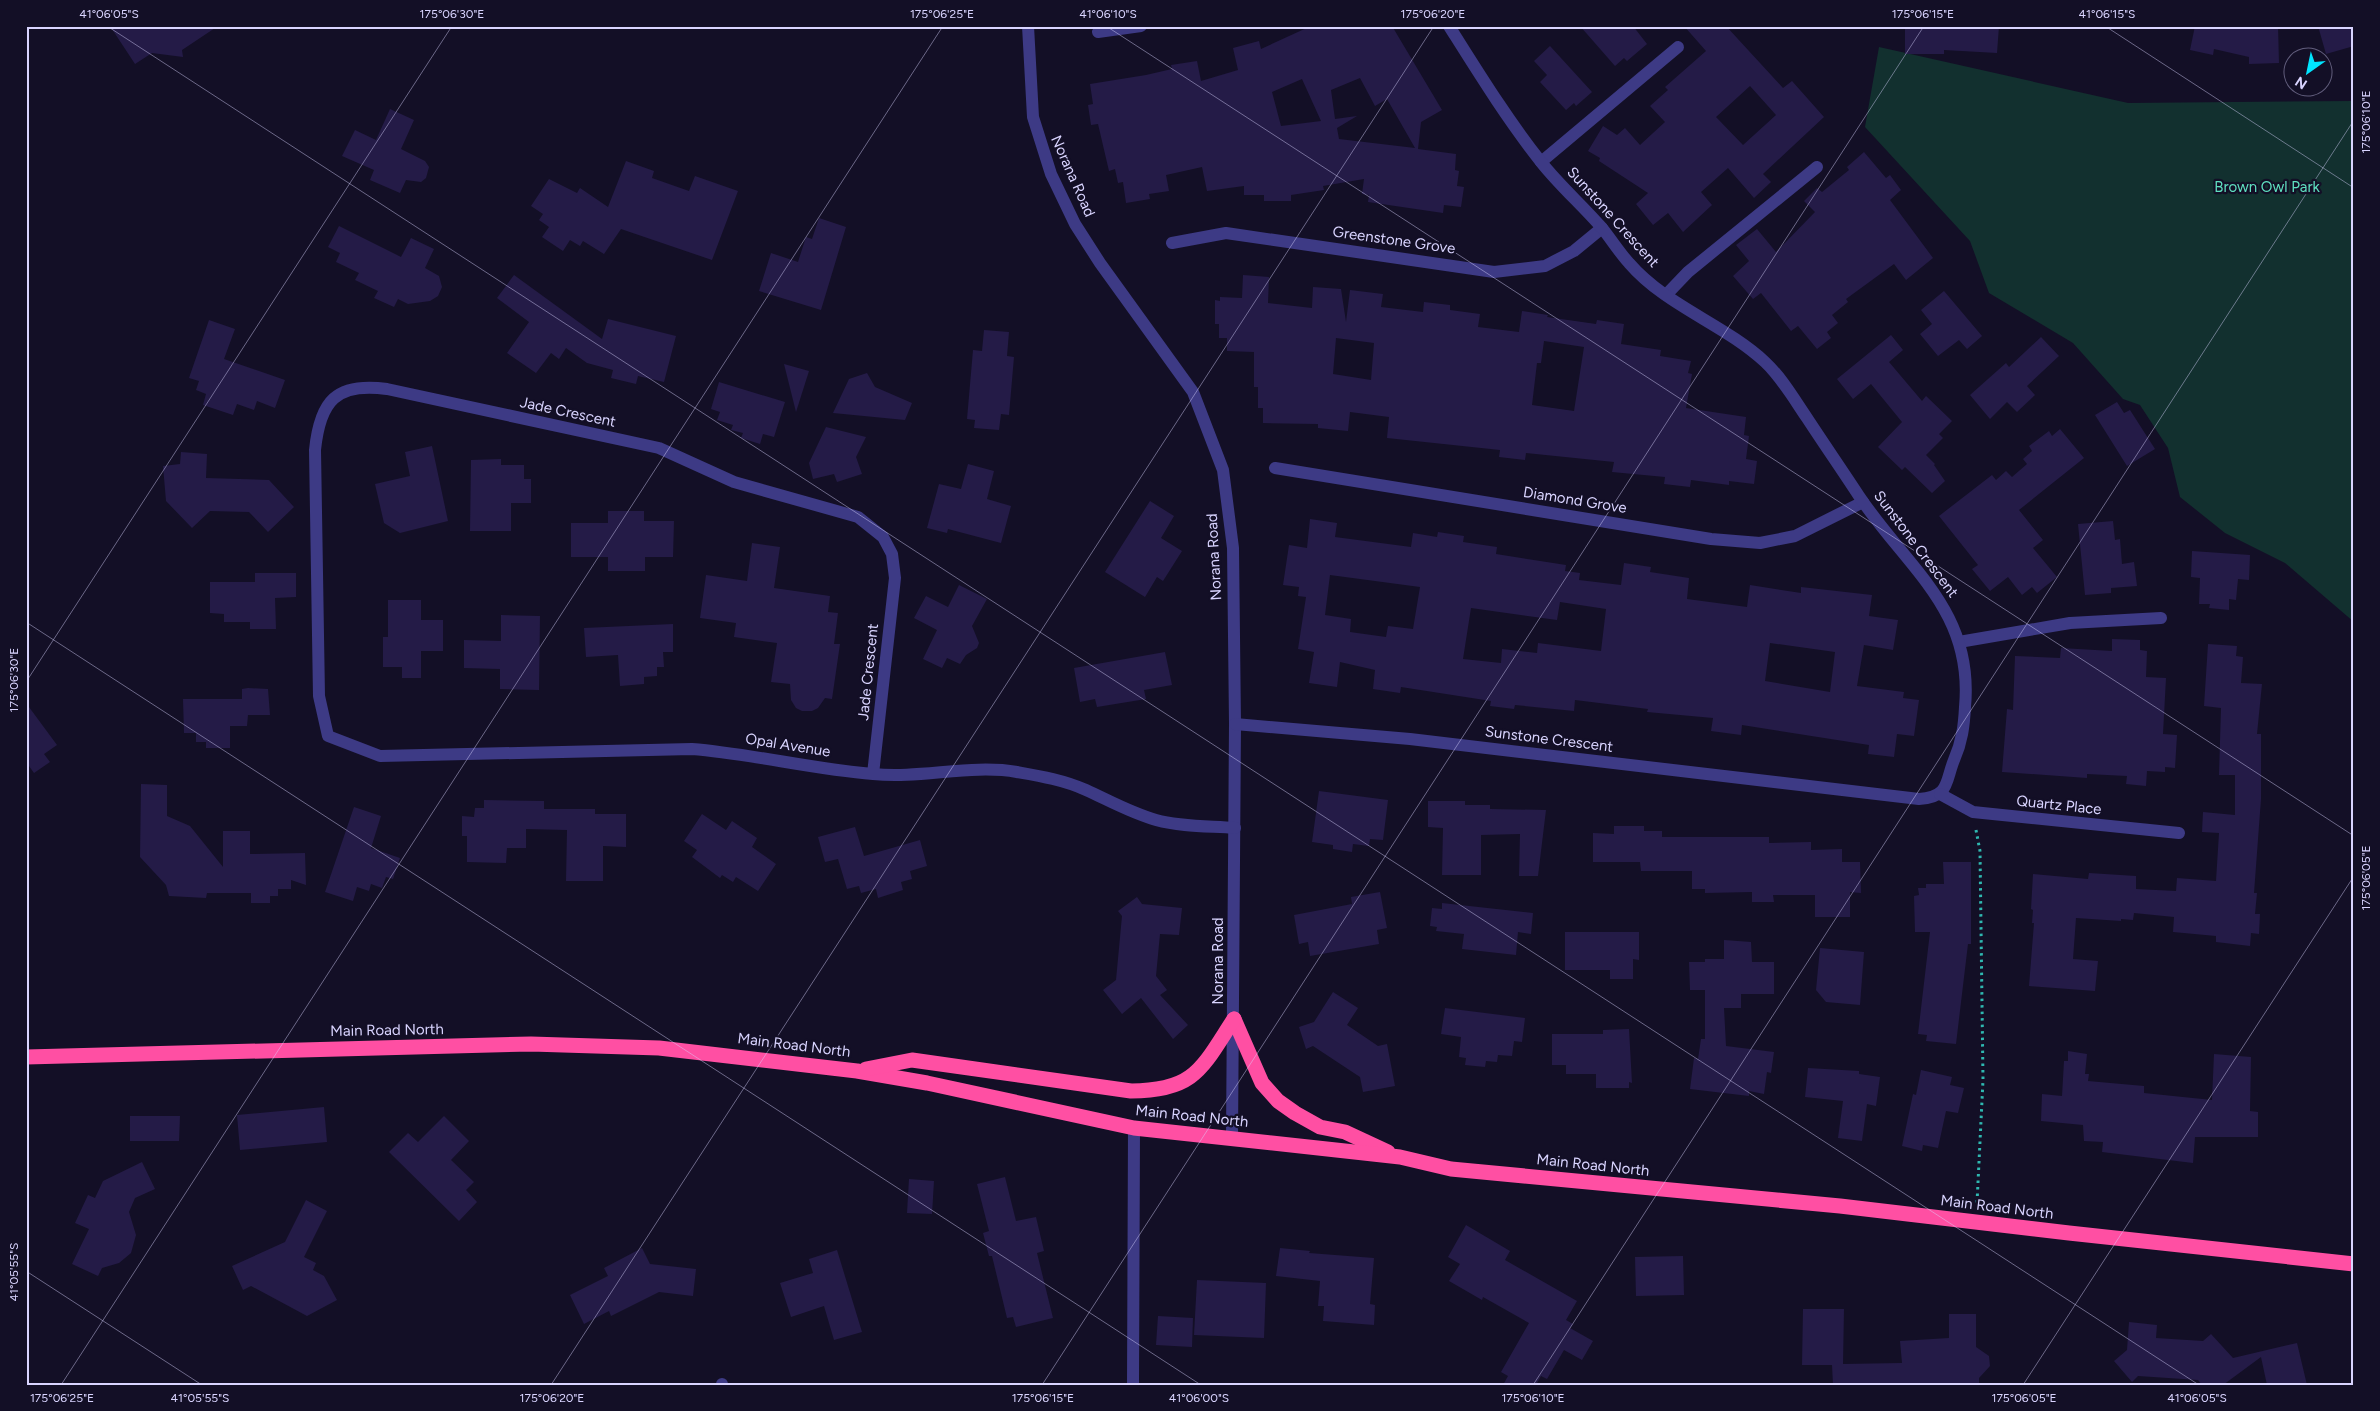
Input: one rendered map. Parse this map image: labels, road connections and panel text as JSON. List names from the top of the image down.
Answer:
{
  "streets": {
    "highway": ["Main Road North"],
    "street": [
      "Norana Road",
      "Sunstone Crescent",
      "Greenstone Grove",
      "Jade Crescent",
      "Diamond Grove",
      "Opal Avenue",
      "Quartz Place"
    ]
  },
  "crossings": [
    ["Norana Road", "Sunstone Crescent"],
    ["Norana Road", "Opal Avenue"],
    ["Norana Road", "Main Road North"],
    ["Sunstone Crescent", "Greenstone Grove"],
    ["Sunstone Crescent", "Diamond Grove"],
    ["Sunstone Crescent", "Quartz Place"],
    ["Jade Crescent", "Opal Avenue"]
  ],
  "parks": ["Brown Owl Park"],
  "north": "bottom left",
  "coordinates": [
    "41°06'05\"S",
    "175°06'30\"E",
    "175°06'25\"E",
    "41°06'10\"S",
    "175°06'20\"E",
    "175°06'15\"E",
    "41°06'15\"S",
    "175°06'10\"E",
    "175°06'05\"E",
    "41°05'55\"S",
    "41°06'00\"S"
  ]
}
